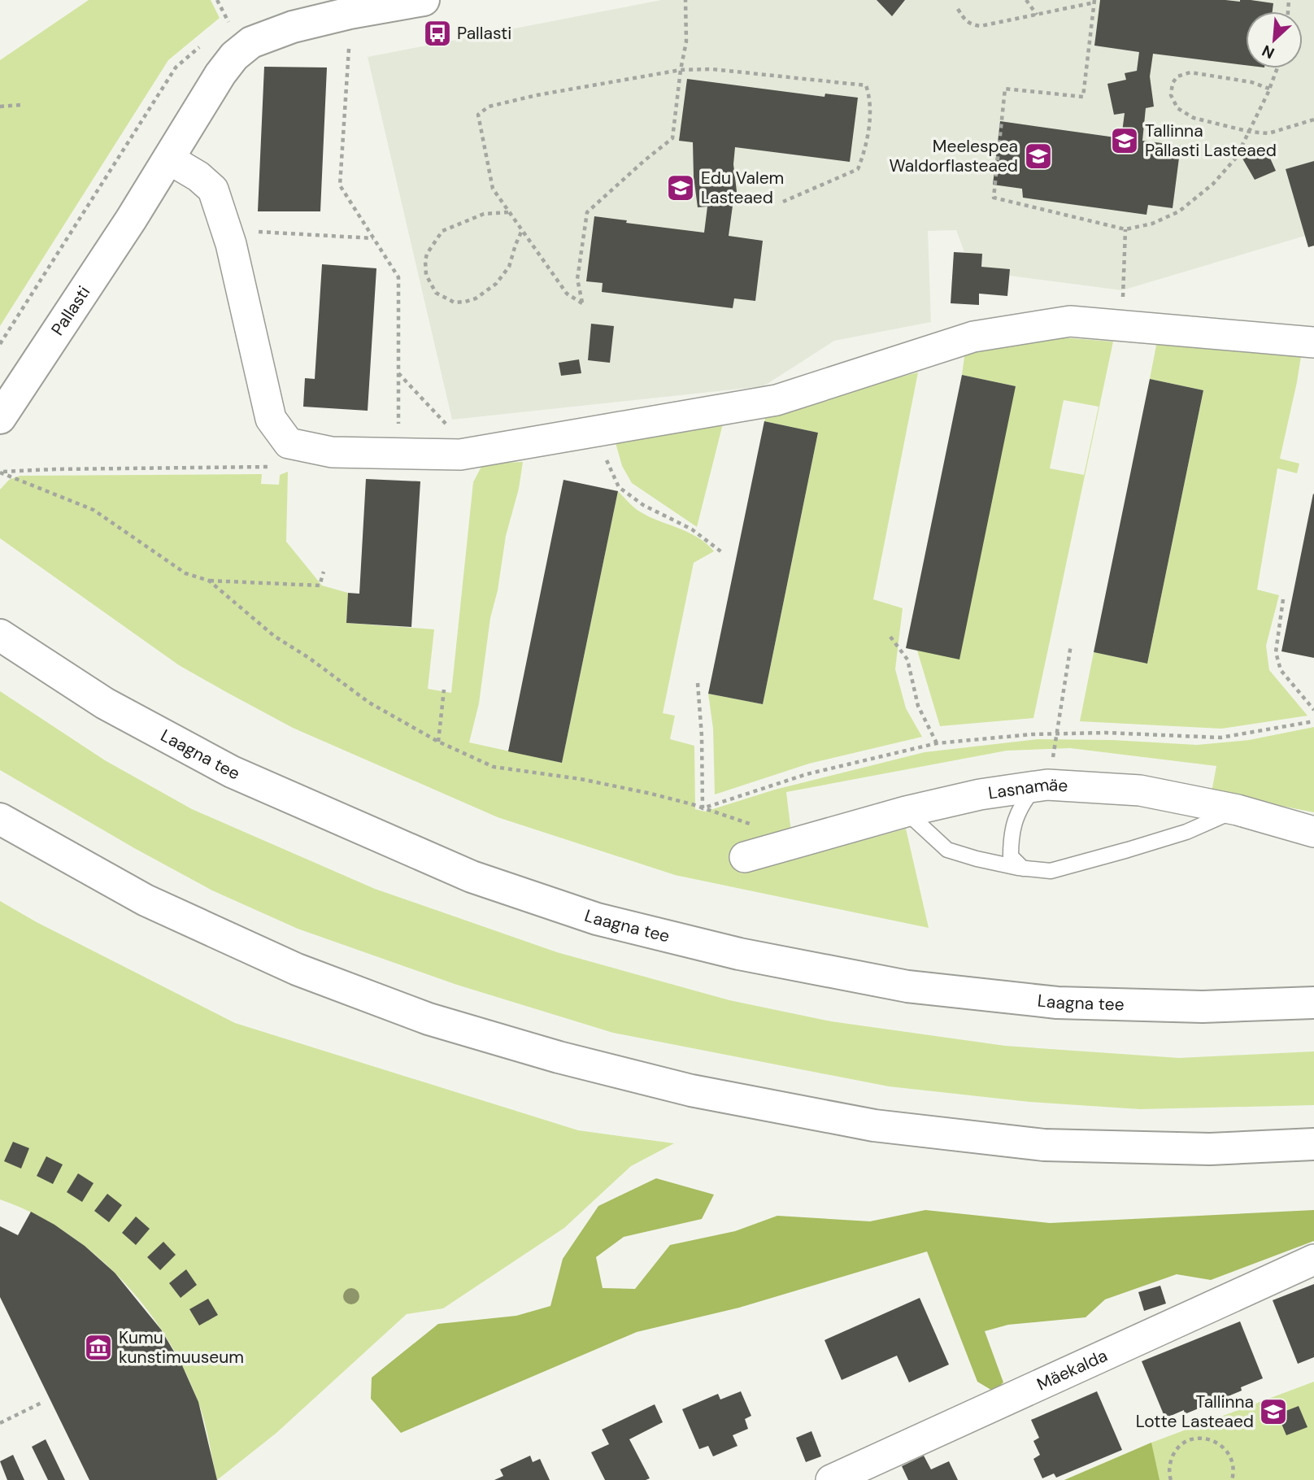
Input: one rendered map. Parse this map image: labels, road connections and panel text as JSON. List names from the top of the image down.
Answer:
{
  "streets": {
    "main road": ["Pallasti", "Laagna tee"],
    "street": ["Lasnamäe", "Mäekalda"]
  },
  "places": {
    "bus stop": ["Pallasti"],
    "school or university": [
      "Tallinna Pallasti Lasteaed",
      "Meelespea Waldorflasteaed",
      "Edu Valem Lasteaed",
      "Tallinna Lotte Lasteaed"
    ],
    "museum": ["Kumu kunstimuuseum"]
  },
  "north": "bottom left"
}
